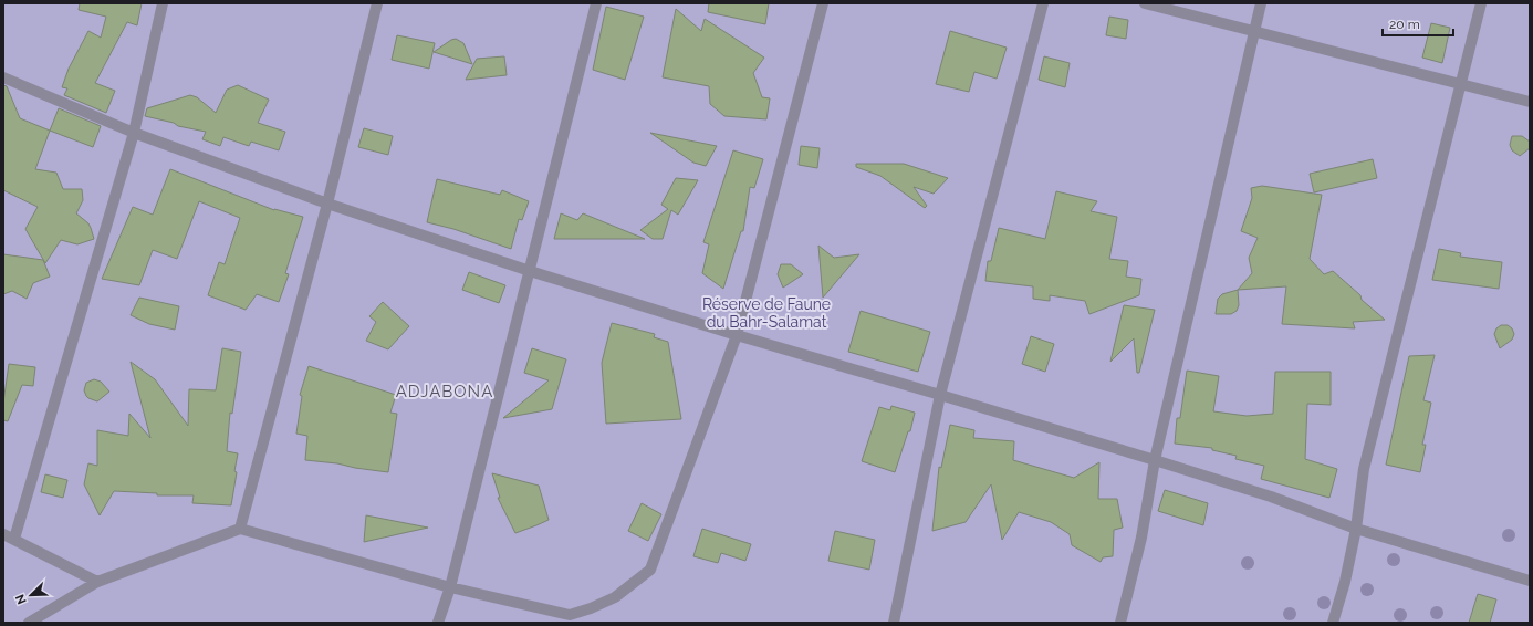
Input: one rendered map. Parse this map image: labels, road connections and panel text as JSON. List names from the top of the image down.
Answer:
{
  "districts": ["ADJABONA"],
  "parks": ["Réserve de Faune du Bahr-Salamat"],
  "scale_bar": "20 m",
  "north": "bottom left"
}
